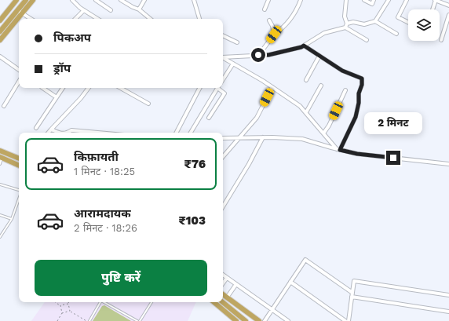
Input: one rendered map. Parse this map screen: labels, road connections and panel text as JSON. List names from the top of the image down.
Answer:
{
  "page": {
    "banner": ["पिकअप", "ड्रॉप"],
    "bubble": "2 मिनट",
    "list": [
      {
        "name": "किफ़ायती",
        "note": "1 मिनट · 18:25",
        "value": "₹76"
      },
      {
        "name": "आरामदायक",
        "note": "2 मिनट · 18:26",
        "value": "₹103"
      }
    ],
    "buttons": "पुष्टि करें"
  }
}
